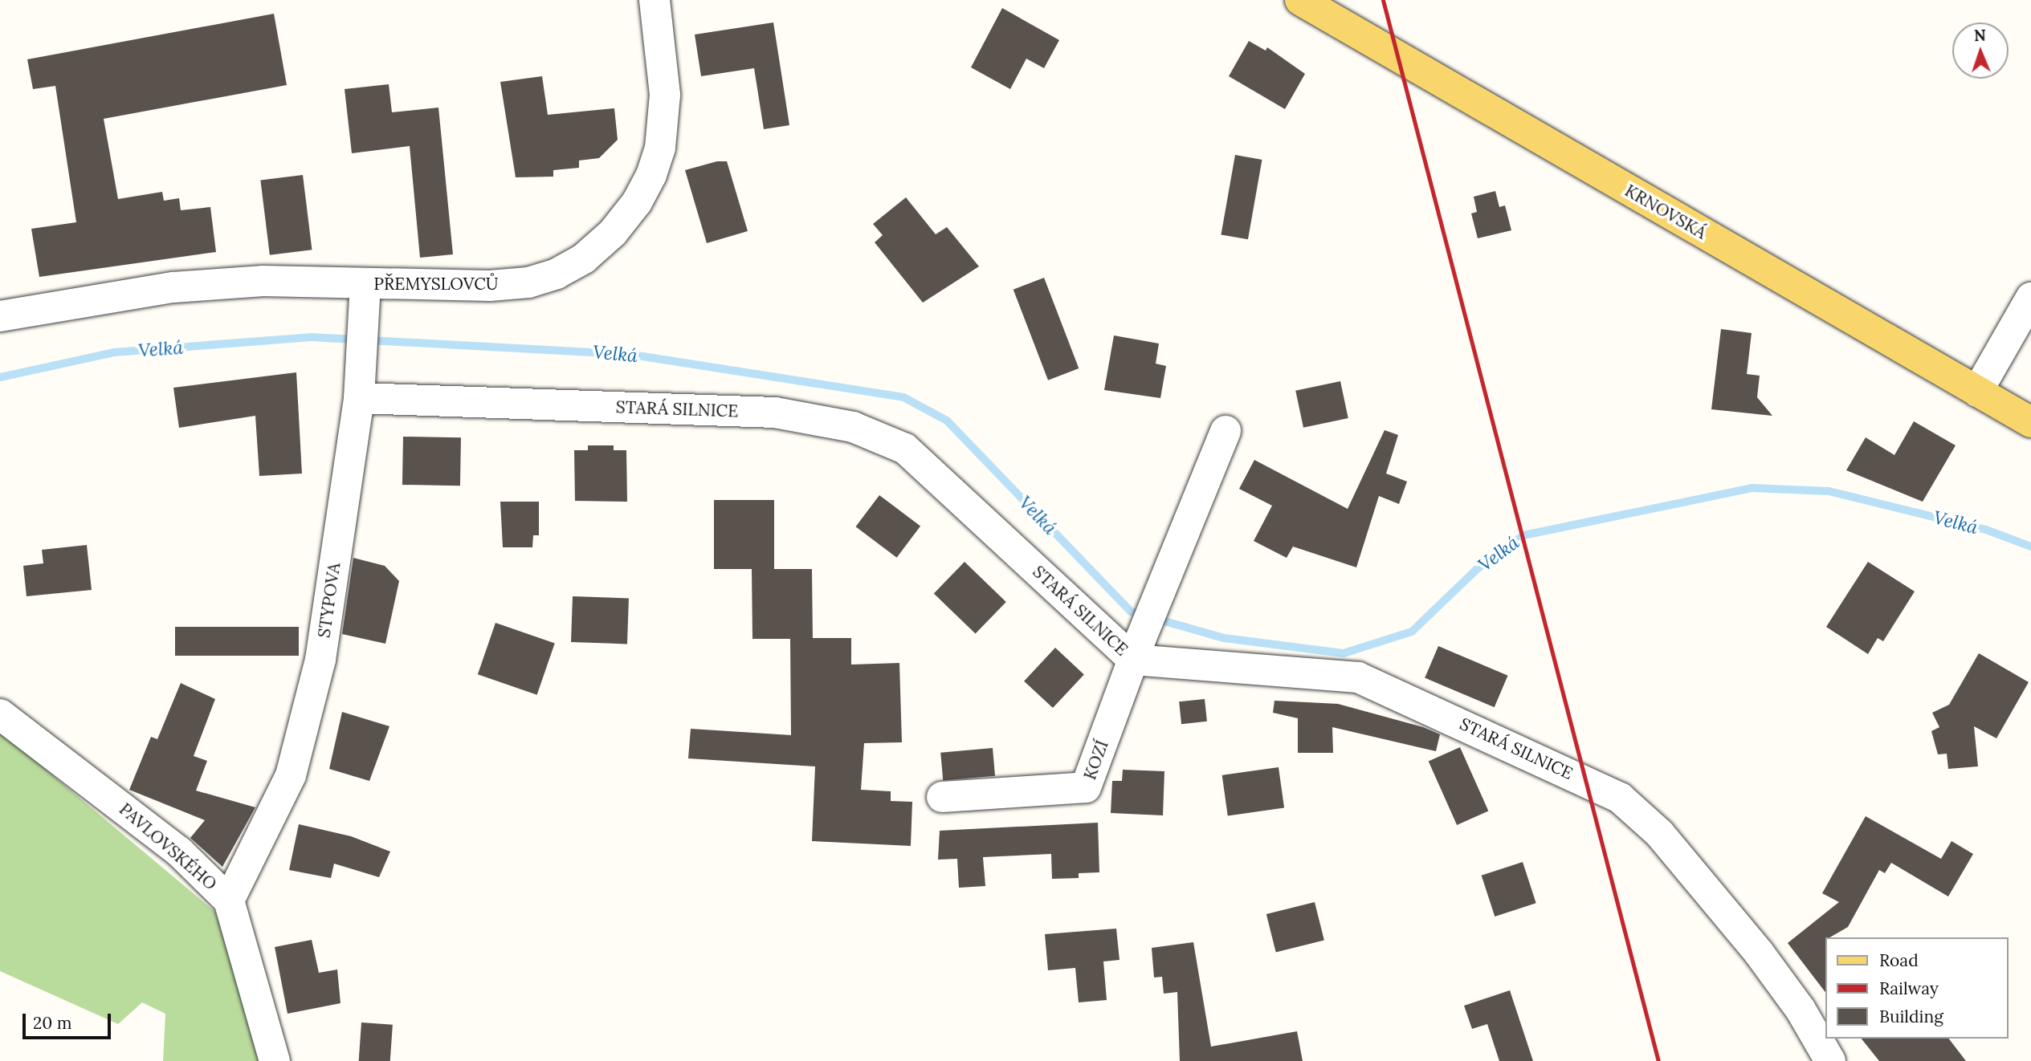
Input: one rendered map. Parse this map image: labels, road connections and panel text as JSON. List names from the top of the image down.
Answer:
{
  "streets": {
    "main road": ["KRNOVSKÁ"],
    "street": [
      "PŘEMYSLOVCŮ",
      "STARÁ SILNICE",
      "STYPOVA",
      "KOZÍ",
      "PAVLOVSKÉHO"
    ]
  },
  "crossings": [
    ["PŘEMYSLOVCŮ", "STYPOVA"],
    ["STARÁ SILNICE", "STYPOVA"],
    ["STARÁ SILNICE", "KOZÍ"],
    ["STYPOVA", "PAVLOVSKÉHO"]
  ],
  "water": ["Velká"],
  "legend": ["Road", "Railway", "Building"],
  "scale_bar": "20 m",
  "north": "top"
}
